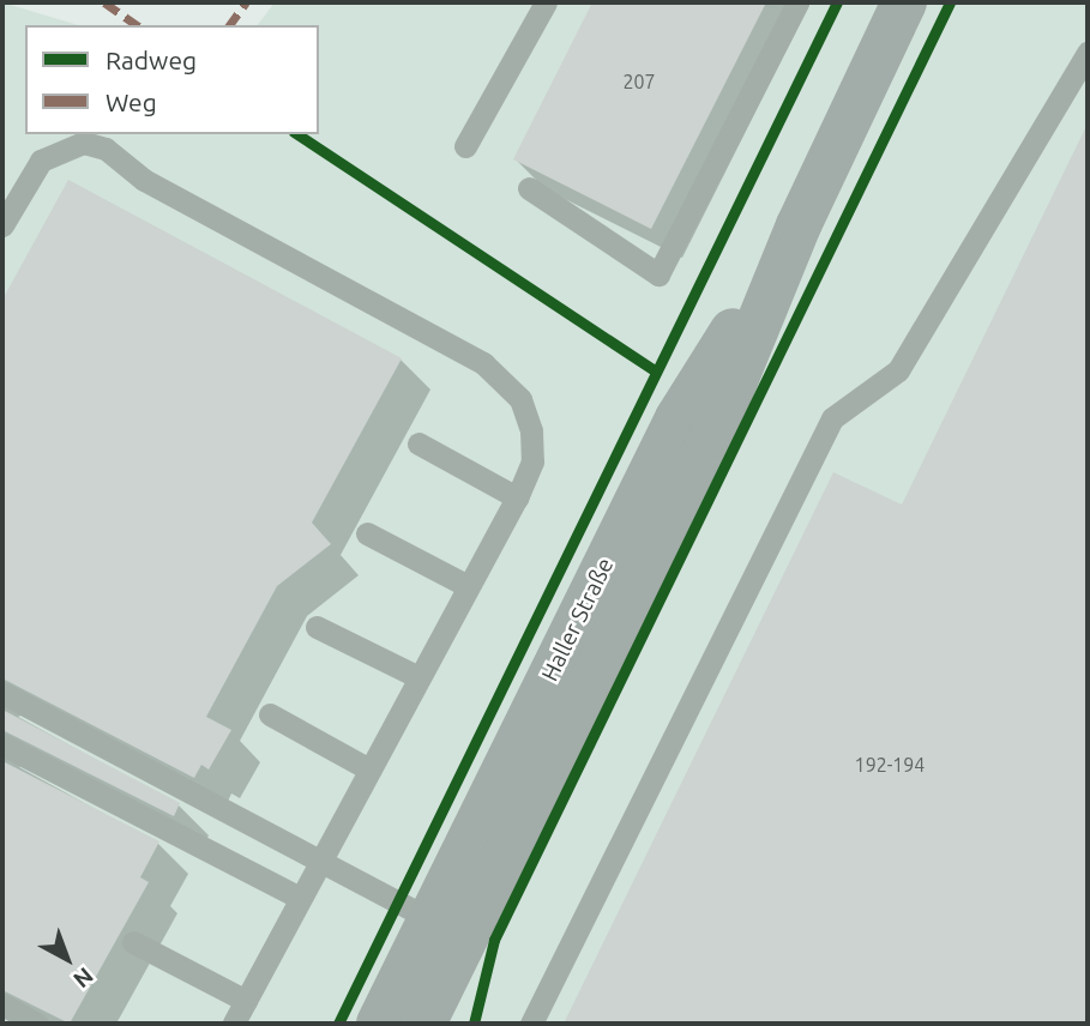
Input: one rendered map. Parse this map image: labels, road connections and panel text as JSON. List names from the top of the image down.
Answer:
{
  "streets": {
    "main road": ["Haller Straße"]
  },
  "house_numbers": ["207", "192-194"],
  "legend": ["Radweg", "Weg"],
  "north": "bottom right"
}
